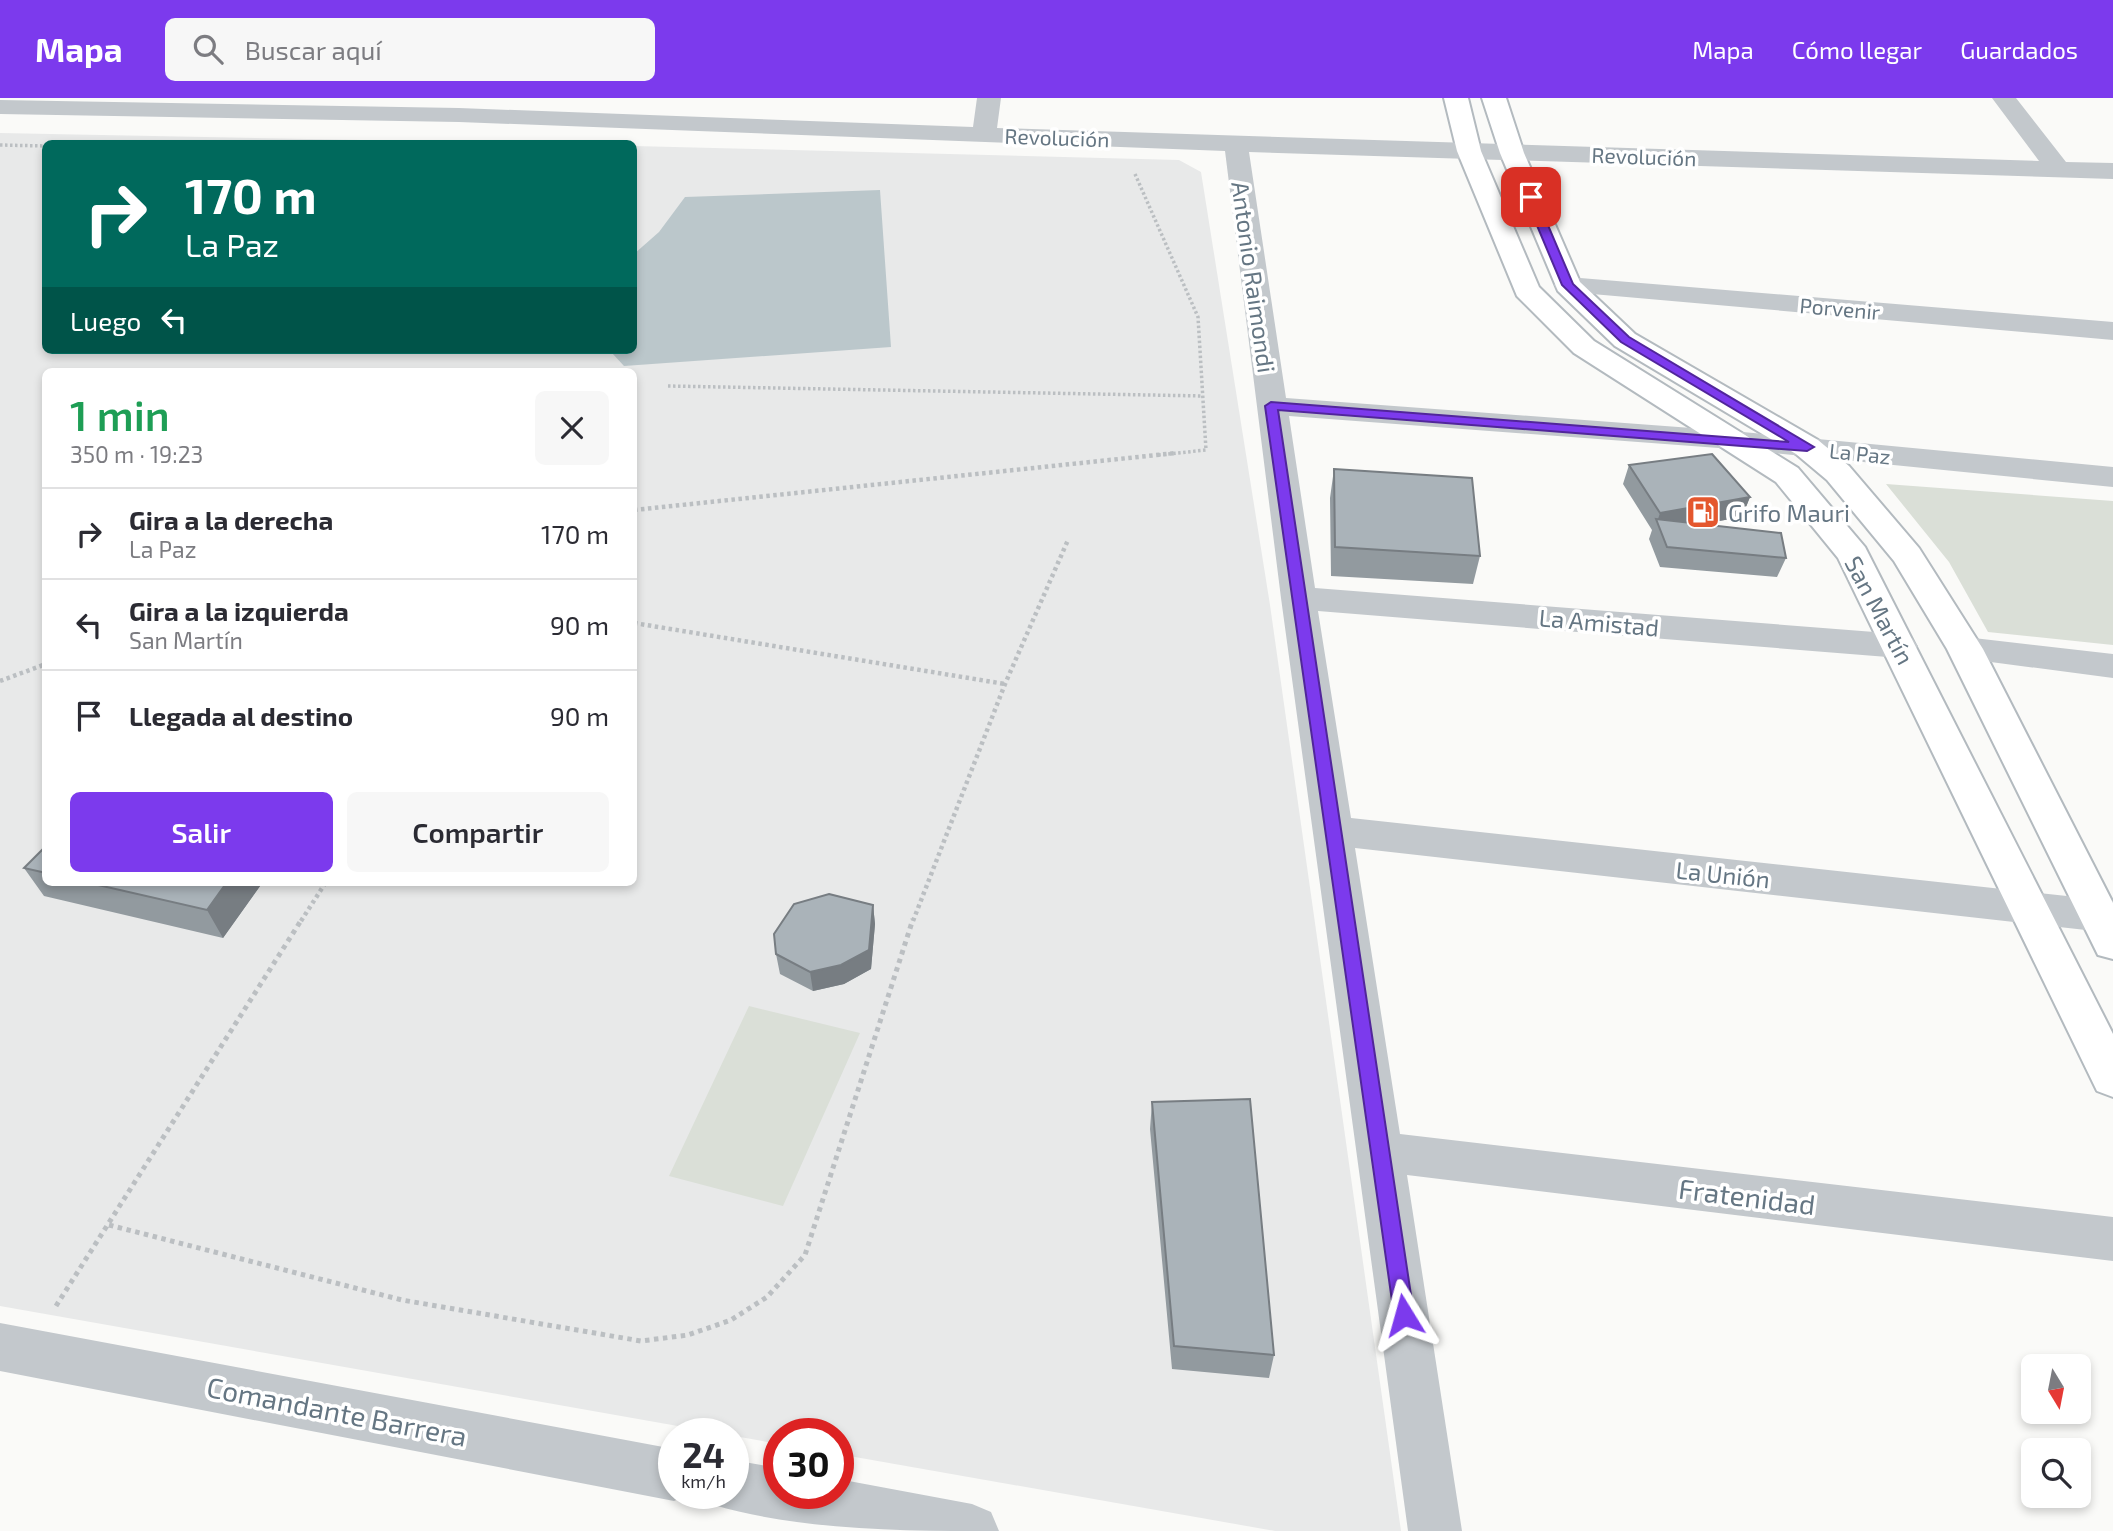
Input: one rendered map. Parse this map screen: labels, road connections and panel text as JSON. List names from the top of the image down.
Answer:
{
  "streets": {
    "main road": ["San Martín"],
    "street": [
      "Revolución",
      "Antonio Raimondi",
      "Porvenir",
      "La Paz",
      "La Amistad",
      "La Unión",
      "Fratenidad",
      "Comandante Barrera"
    ]
  },
  "crossings": [
    ["Revolución", "Antonio Raimondi"],
    ["Revolución", "San Martín"],
    ["Antonio Raimondi", "La Paz"],
    ["Antonio Raimondi", "La Amistad"],
    ["Antonio Raimondi", "La Unión"],
    ["Antonio Raimondi", "Fratenidad"],
    ["Porvenir", "San Martín"],
    ["La Paz", "San Martín"],
    ["San Martín", "La Amistad"],
    ["San Martín", "La Unión"]
  ],
  "places": {
    "fuel station": ["Grifo Mauri"]
  },
  "north": "bottom",
  "page": {
    "header": "Mapa",
    "search": "Buscar aquí",
    "nav": ["Mapa", "Cómo llegar", "Guardados"],
    "turn": ["170 m", "La Paz"],
    "then": "Luego",
    "heading": ["1 min", "350 m · 19:23"],
    "list": [
      {
        "name": "Gira a la derecha",
        "note": "La Paz",
        "value": "170 m"
      },
      {
        "name": "Gira a la izquierda",
        "note": "San Martín",
        "value": "90 m"
      },
      {
        "name": "Llegada al destino",
        "value": "90 m"
      }
    ],
    "buttons": ["Salir", "Compartir"],
    "speed": "24 km/h",
    "limit": "30"
  }
}
